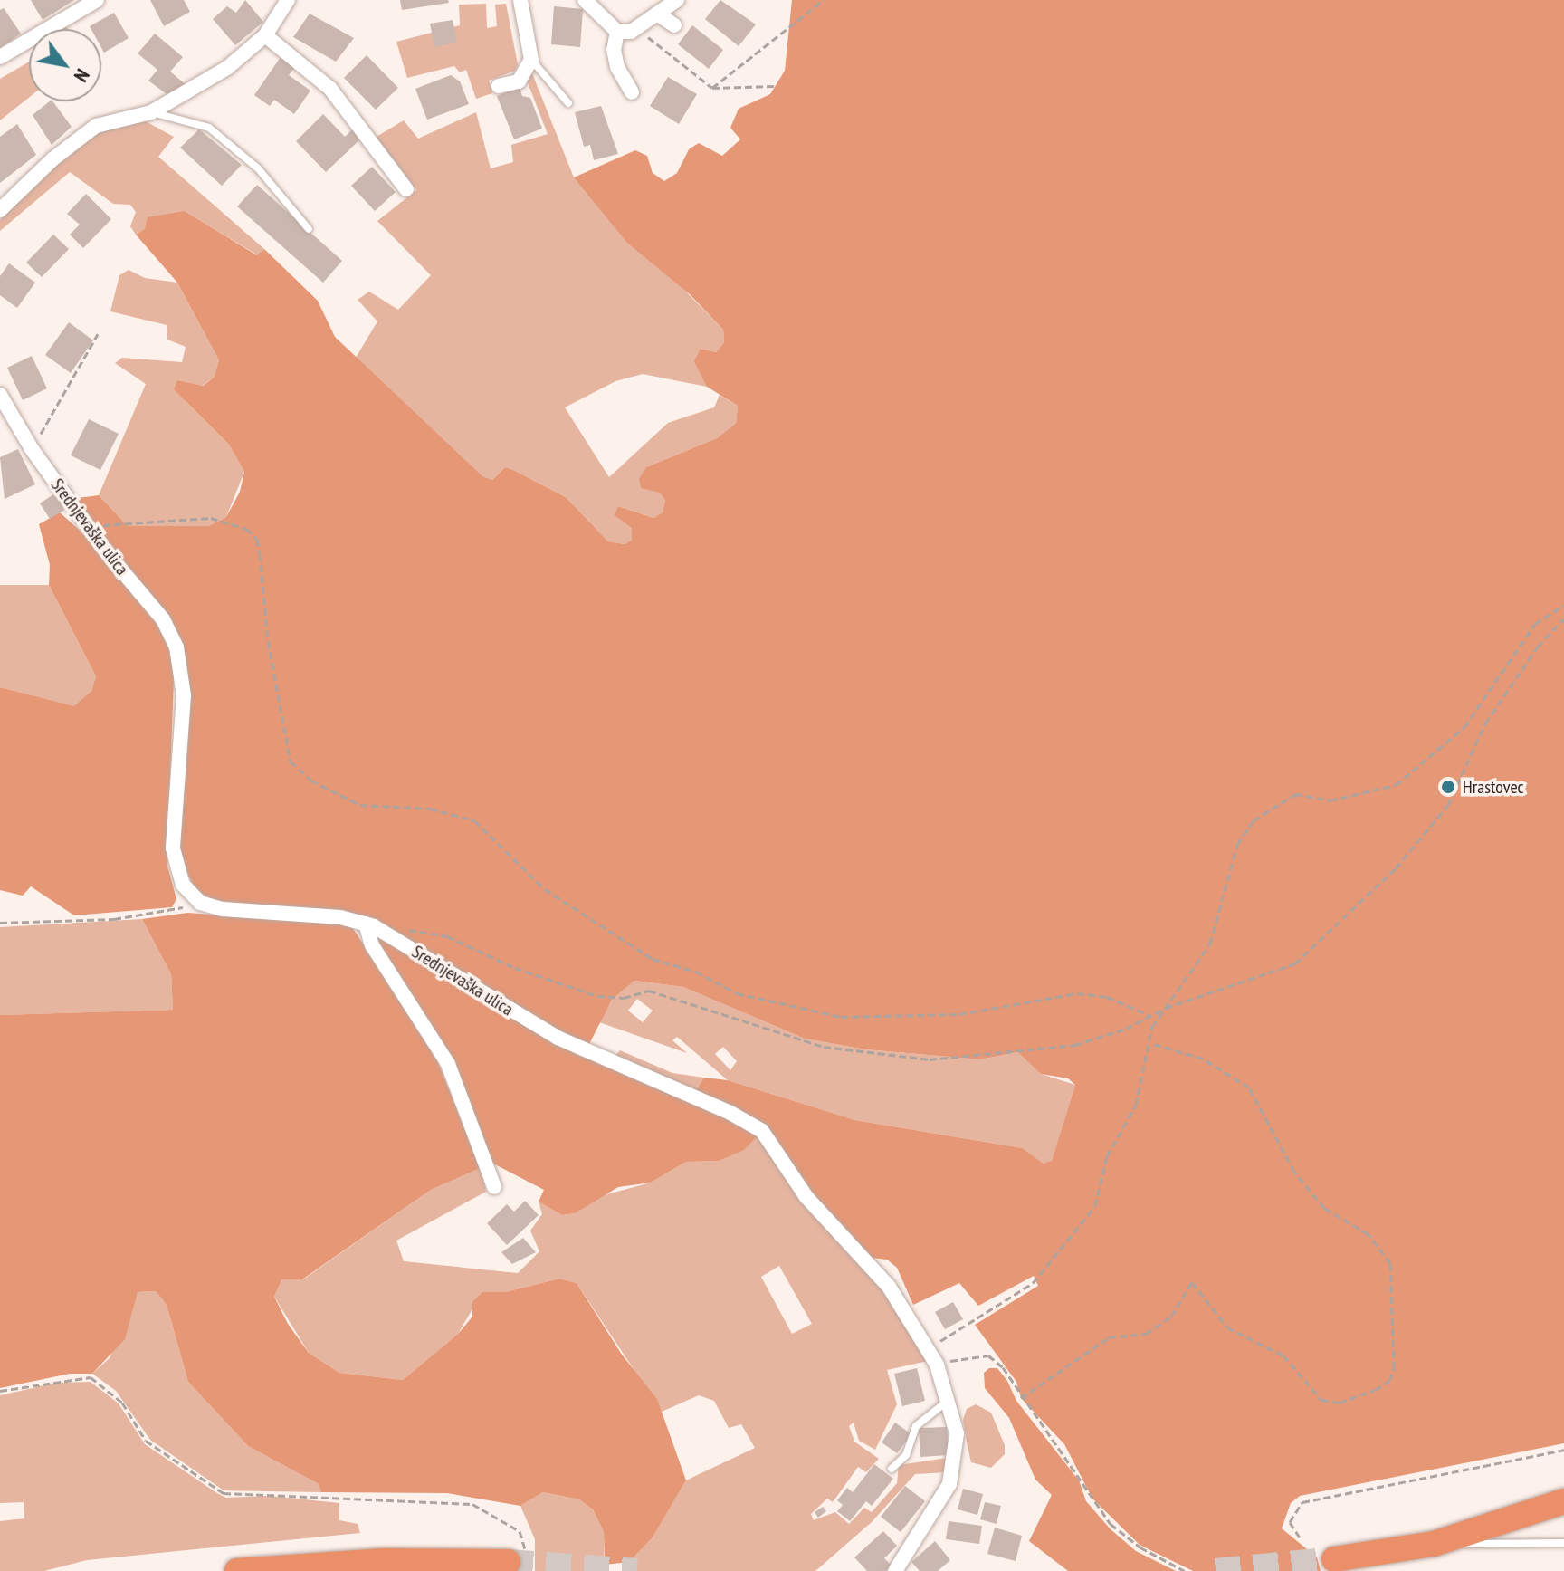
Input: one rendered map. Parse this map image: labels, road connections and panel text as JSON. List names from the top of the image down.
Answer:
{
  "streets": {
    "street": ["Srednjevaška ulica"]
  },
  "places": ["Hrastovec"],
  "north": "bottom right"
}
